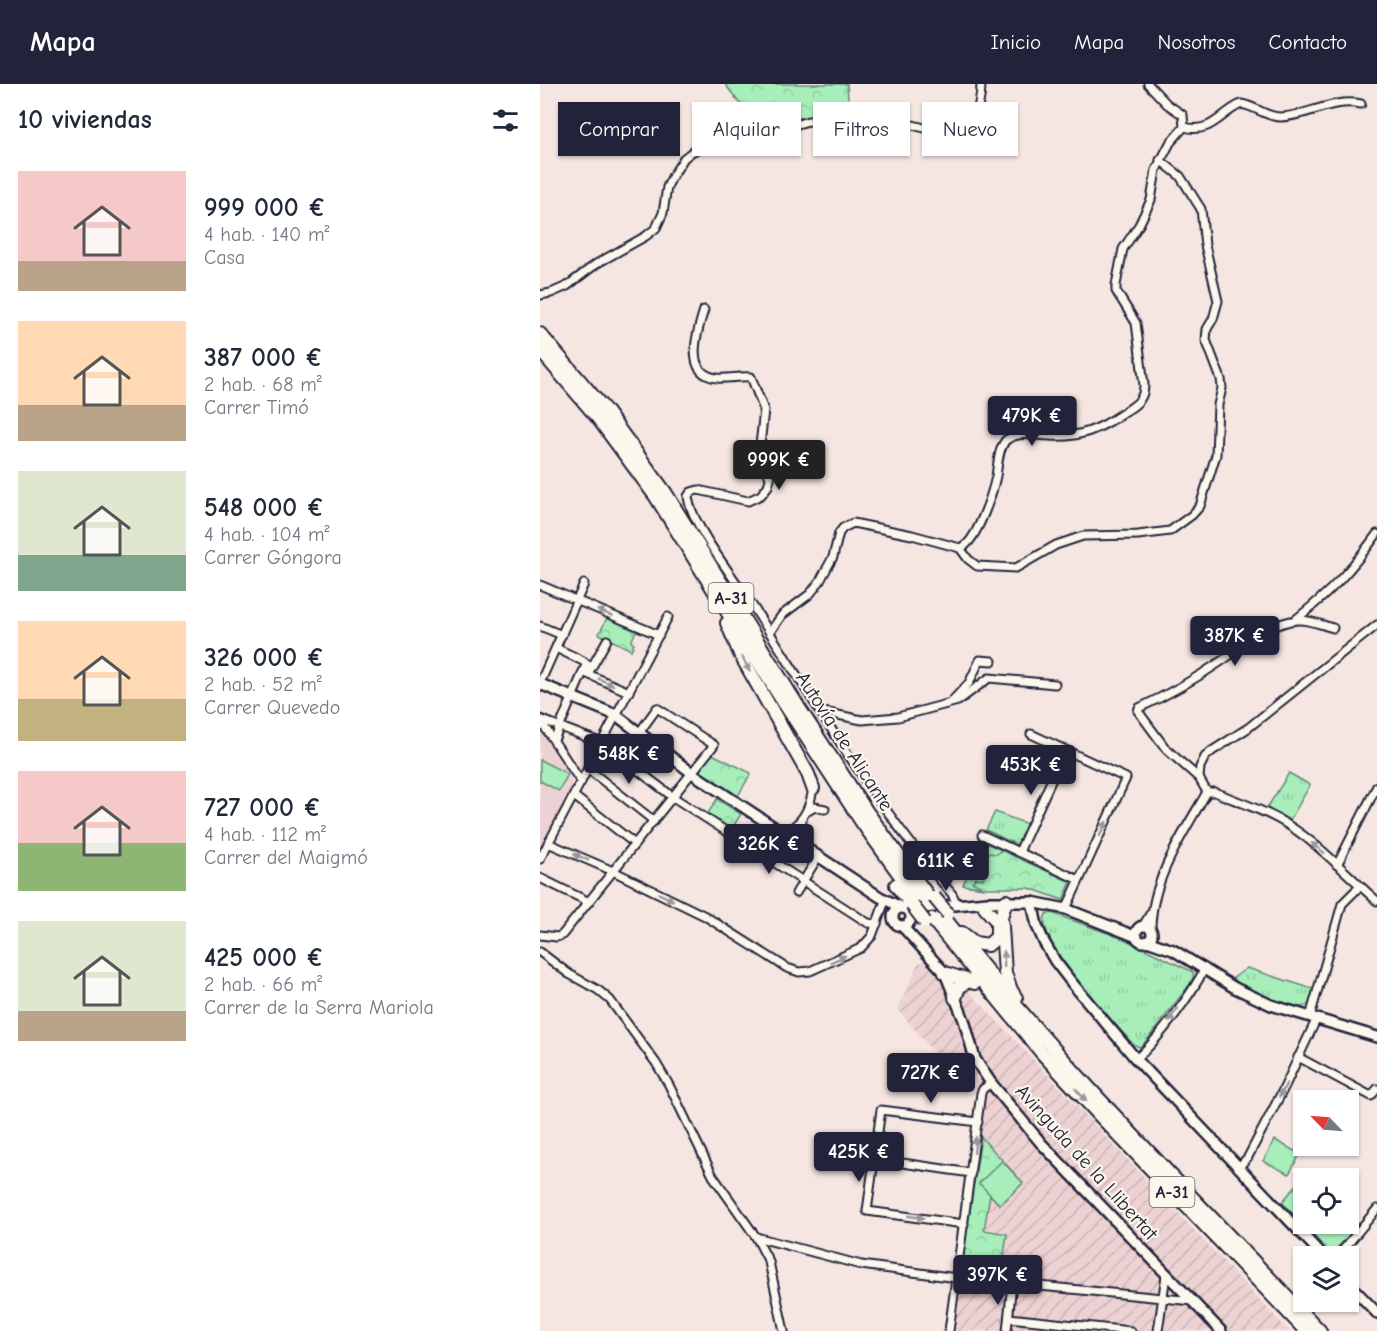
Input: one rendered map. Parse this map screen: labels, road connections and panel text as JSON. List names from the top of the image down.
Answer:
{
  "streets": {
    "highway": ["A-31", "Autovía de Alicante"],
    "street": ["Avinguda de la Llibertat"]
  },
  "crossings": [
    ["Autovía de Alicante", "Avinguda de la Llibertat"]
  ],
  "north": "top left",
  "page": {
    "header": "Mapa",
    "nav": [
      "Inicio",
      "Mapa",
      "Nosotros",
      "Contacto"
    ],
    "heading": "10 viviendas",
    "chip": [
      "Comprar",
      "Alquilar",
      "Filtros",
      "Nuevo"
    ],
    "list": [
      {
        "name": "999 000 €",
        "note": "4 hab. · 140 m² · Casa"
      },
      {
        "name": "387 000 €",
        "note": "2 hab. · 68 m² · Carrer Timó"
      },
      {
        "name": "548 000 €",
        "note": "4 hab. · 104 m² · Carrer Góngora"
      },
      {
        "name": "326 000 €",
        "note": "2 hab. · 52 m² · Carrer Quevedo"
      },
      {
        "name": "727 000 €",
        "note": "4 hab. · 112 m² · Carrer del Maigmó"
      },
      {
        "name": "425 000 €",
        "note": "2 hab. · 66 m² · Carrer de la Serra Mariola"
      }
    ],
    "price": [
      "479K €",
      "999K €",
      "387K €",
      "548K €",
      "453K €",
      "326K €",
      "611K €",
      "727K €",
      "425K €",
      "397K €"
    ]
  }
}
